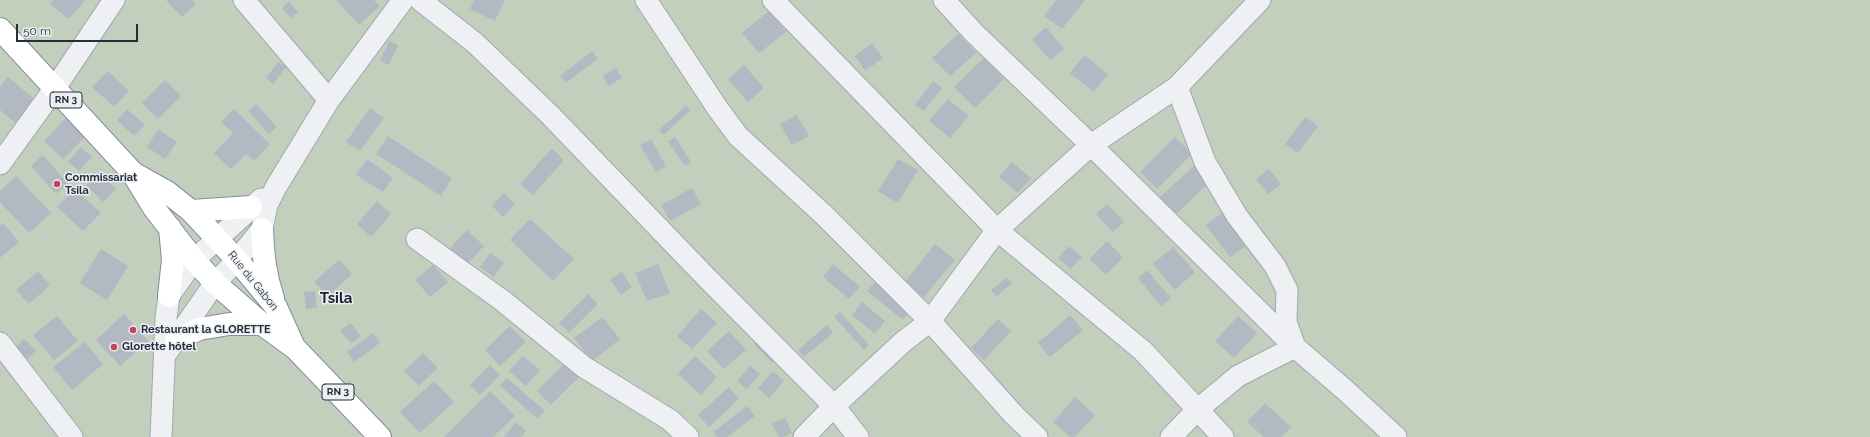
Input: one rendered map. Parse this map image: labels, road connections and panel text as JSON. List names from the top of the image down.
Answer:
{
  "streets": {
    "highway": ["RN 3", "Rue du Gabon"]
  },
  "crossings": [
    ["RN 3", "Rue du Gabon"]
  ],
  "districts": ["Tsila"],
  "places": ["Commissariat Tsila", "Restaurant la GLORETTE", "Glorette hôtel"],
  "scale_bar": "50 m"
}
